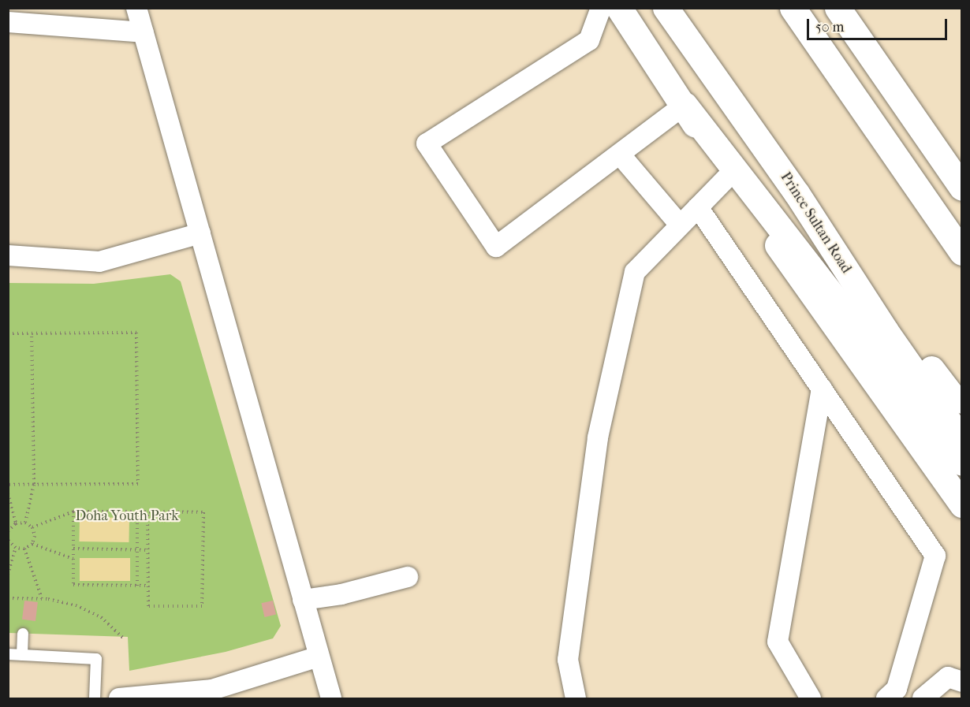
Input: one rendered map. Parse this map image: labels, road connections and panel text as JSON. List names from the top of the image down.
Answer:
{
  "streets": {
    "main road": ["Prince Sultan Road"]
  },
  "parks": ["Doha Youth Park"],
  "scale_bar": "50 m"
}
